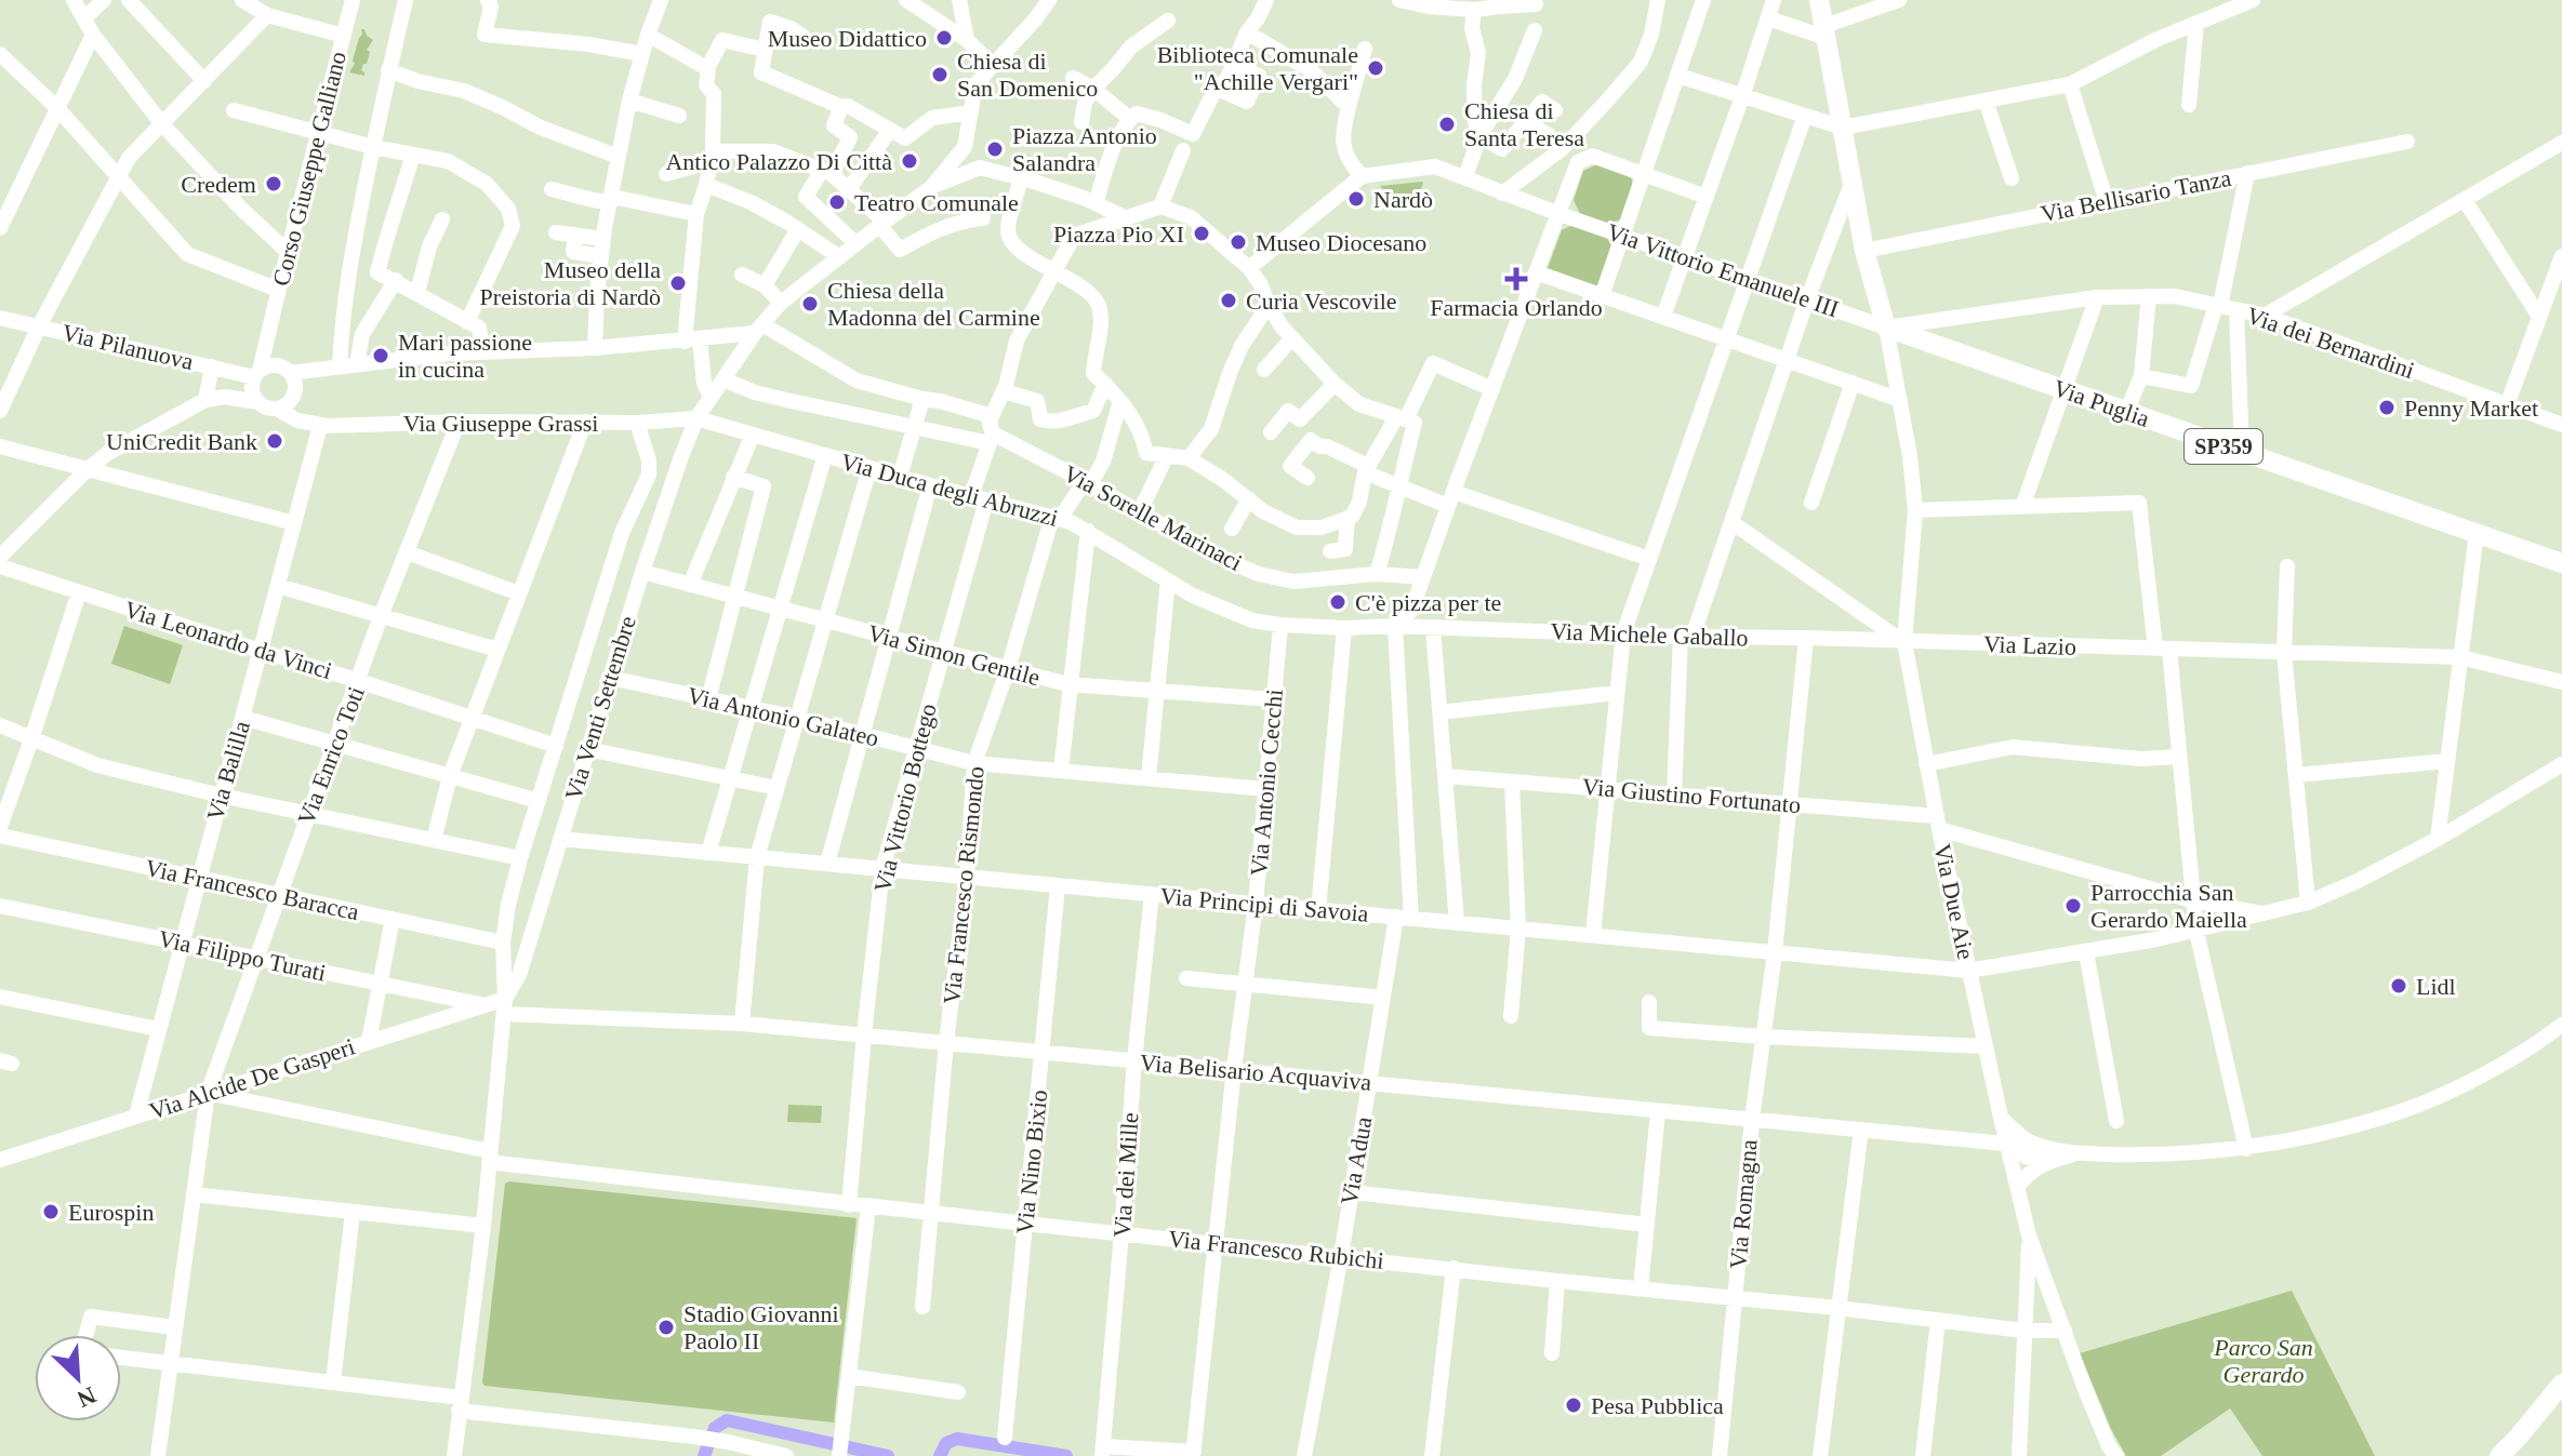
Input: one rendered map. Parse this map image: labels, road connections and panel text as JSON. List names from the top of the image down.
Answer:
{
  "streets": {
    "main road": ["Via Puglia", "SP359"],
    "street": [
      "Corso Giuseppe Galliano",
      "Via Bellisario Tanza",
      "Via Vittorio Emanuele III",
      "Via dei Bernardini",
      "Via Pilanuova",
      "Via Giuseppe Grassi",
      "Via Duca degli Abruzzi",
      "Via Sorelle Marinaci",
      "Via Michele Gaballo",
      "Via Leonardo da Vinci",
      "Via Lazio",
      "Via Simon Gentile",
      "Via Venti Settembre",
      "Via Antonio Galateo",
      "Via Enrico Toti",
      "Via Balilla",
      "Via Antonio Cecchi",
      "Via Giustino Fortunato",
      "Via Vittorio Bottego",
      "Via Francesco Rismondo",
      "Via Francesco Baracca",
      "Via Due Aie",
      "Via Principi di Savoia",
      "Via Filippo Turati",
      "Via Belisario Acquaviva",
      "Via Alcide De Gasperi",
      "Via Adua",
      "Via Nino Bixio",
      "Via dei Mille",
      "Via Romagna",
      "Via Francesco Rubichi"
    ]
  },
  "crossings": [
    ["Corso Giuseppe Galliano", "Via Pilanuova"],
    ["Via Vittorio Emanuele III", "Via dei Bernardini"],
    ["Via Vittorio Emanuele III", "Via Puglia"],
    ["Via Vittorio Emanuele III", "Via Due Aie"],
    ["Via dei Bernardini", "Via Puglia"],
    ["Via dei Bernardini", "Via Due Aie"],
    ["Via Puglia", "Via Due Aie"],
    ["Via Giuseppe Grassi", "Via Duca degli Abruzzi"],
    ["Via Giuseppe Grassi", "Via Venti Settembre"],
    ["Via Giuseppe Grassi", "Via Enrico Toti"],
    ["Via Giuseppe Grassi", "Via Balilla"],
    ["Via Duca degli Abruzzi", "Via Michele Gaballo"],
    ["Via Duca degli Abruzzi", "Via Venti Settembre"],
    ["Via Duca degli Abruzzi", "Via Antonio Cecchi"],
    ["Via Duca degli Abruzzi", "Via Vittorio Bottego"],
    ["Via Duca degli Abruzzi", "Via Francesco Rismondo"],
    ["Via Duca degli Abruzzi", "Via Adua"],
    ["Via Sorelle Marinaci", "Via Venti Settembre"],
    ["Via Sorelle Marinaci", "Via Vittorio Bottego"],
    ["Via Sorelle Marinaci", "Via Francesco Rismondo"],
    ["Via Michele Gaballo", "Via Lazio"],
    ["Via Michele Gaballo", "Via Due Aie"],
    ["Via Michele Gaballo", "Via Adua"],
    ["Via Michele Gaballo", "Via Romagna"],
    ["Via Leonardo da Vinci", "Via Venti Settembre"],
    ["Via Leonardo da Vinci", "Via Enrico Toti"],
    ["Via Leonardo da Vinci", "Via Balilla"],
    ["Via Lazio", "Via Due Aie"],
    ["Via Simon Gentile", "Via Venti Settembre"],
    ["Via Simon Gentile", "Via Antonio Cecchi"],
    ["Via Simon Gentile", "Via Vittorio Bottego"],
    ["Via Simon Gentile", "Via Francesco Rismondo"],
    ["Via Venti Settembre", "Via Antonio Galateo"],
    ["Via Venti Settembre", "Via Francesco Baracca"],
    ["Via Venti Settembre", "Via Principi di Savoia"],
    ["Via Venti Settembre", "Via Belisario Acquaviva"],
    ["Via Venti Settembre", "Via Alcide De Gasperi"],
    ["Via Venti Settembre", "Via Francesco Rubichi"],
    ["Via Antonio Galateo", "Via Antonio Cecchi"],
    ["Via Antonio Galateo", "Via Vittorio Bottego"],
    ["Via Antonio Galateo", "Via Francesco Rismondo"],
    ["Via Enrico Toti", "Via Francesco Baracca"],
    ["Via Enrico Toti", "Via Filippo Turati"],
    ["Via Enrico Toti", "Via Alcide De Gasperi"],
    ["Via Enrico Toti", "Via Francesco Rubichi"],
    ["Via Balilla", "Via Francesco Baracca"],
    ["Via Balilla", "Via Filippo Turati"],
    ["Via Balilla", "Via Alcide De Gasperi"],
    ["Via Antonio Cecchi", "Via Principi di Savoia"],
    ["Via Antonio Cecchi", "Via Belisario Acquaviva"],
    ["Via Antonio Cecchi", "Via Francesco Rubichi"],
    ["Via Giustino Fortunato", "Via Due Aie"],
    ["Via Giustino Fortunato", "Via Principi di Savoia"],
    ["Via Giustino Fortunato", "Via Romagna"],
    ["Via Vittorio Bottego", "Via Principi di Savoia"],
    ["Via Vittorio Bottego", "Via Belisario Acquaviva"],
    ["Via Vittorio Bottego", "Via Francesco Rubichi"],
    ["Via Francesco Rismondo", "Via Principi di Savoia"],
    ["Via Francesco Rismondo", "Via Belisario Acquaviva"],
    ["Via Francesco Rismondo", "Via Francesco Rubichi"],
    ["Via Due Aie", "Via Principi di Savoia"],
    ["Via Due Aie", "Via Belisario Acquaviva"],
    ["Via Due Aie", "Via Francesco Rubichi"],
    ["Via Principi di Savoia", "Via Adua"],
    ["Via Principi di Savoia", "Via Nino Bixio"],
    ["Via Principi di Savoia", "Via dei Mille"],
    ["Via Principi di Savoia", "Via Romagna"],
    ["Via Filippo Turati", "Via Alcide De Gasperi"],
    ["Via Belisario Acquaviva", "Via Alcide De Gasperi"],
    ["Via Belisario Acquaviva", "Via Adua"],
    ["Via Belisario Acquaviva", "Via Nino Bixio"],
    ["Via Belisario Acquaviva", "Via dei Mille"],
    ["Via Belisario Acquaviva", "Via Romagna"],
    ["Via Alcide De Gasperi", "Via Francesco Rubichi"],
    ["Via Adua", "Via Francesco Rubichi"],
    ["Via Nino Bixio", "Via Francesco Rubichi"],
    ["Via dei Mille", "Via Francesco Rubichi"],
    ["Via Romagna", "Via Francesco Rubichi"]
  ],
  "parks": ["Parco San Gerardo"],
  "places": {
    "other": [
      "Museo Didattico",
      "Biblioteca Comunale \"Achille Vergari\"",
      "Chiesa di San Domenico",
      "Chiesa di Santa Teresa",
      "Piazza Antonio Salandra",
      "Antico Palazzo Di Città",
      "Credem",
      "Nardò",
      "Teatro Comunale",
      "Piazza Pio XI",
      "Museo Diocesano",
      "Museo della Preistoria di Nardò",
      "Curia Vescovile",
      "Chiesa della Madonna del Carmine",
      "Mari passione in cucina",
      "Penny Market",
      "UniCredit Bank",
      "C'è pizza per te",
      "Parrocchia San Gerardo Maiella",
      "Lidl",
      "Eurospin",
      "Stadio Giovanni Paolo II",
      "Pesa Pubblica"
    ],
    "health": ["Farmacia Orlando"]
  },
  "north": "bottom right"
}
